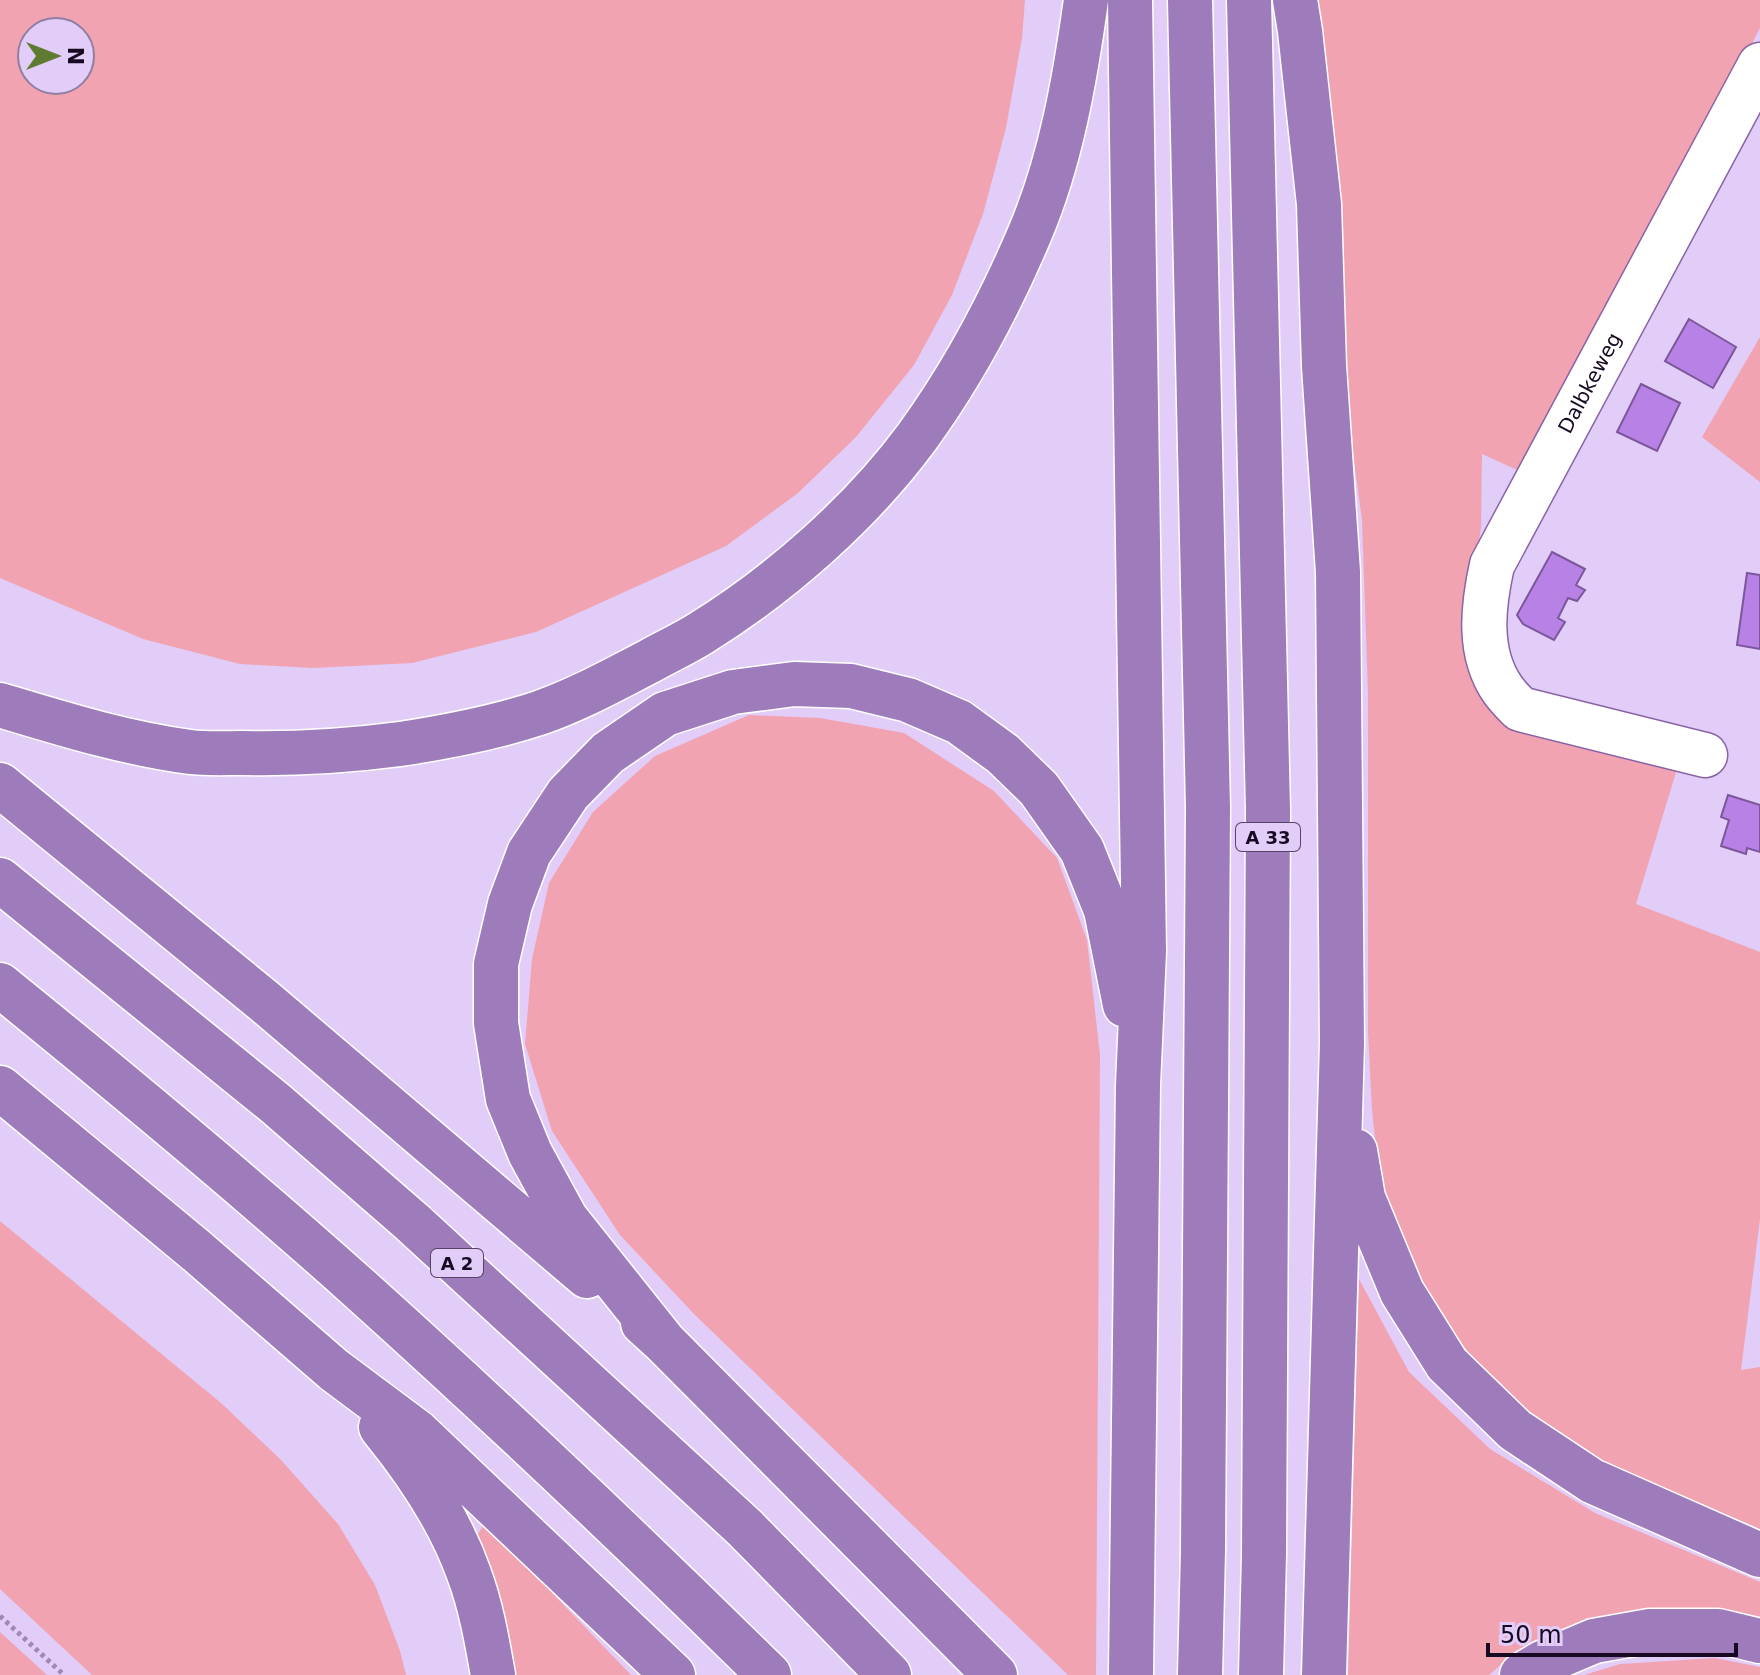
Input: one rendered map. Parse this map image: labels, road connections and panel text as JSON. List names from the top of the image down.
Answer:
{
  "streets": {
    "highway": ["A 33", "A 2"],
    "street": ["Dalbkeweg"]
  },
  "scale_bar": "50 m",
  "north": "right"
}
